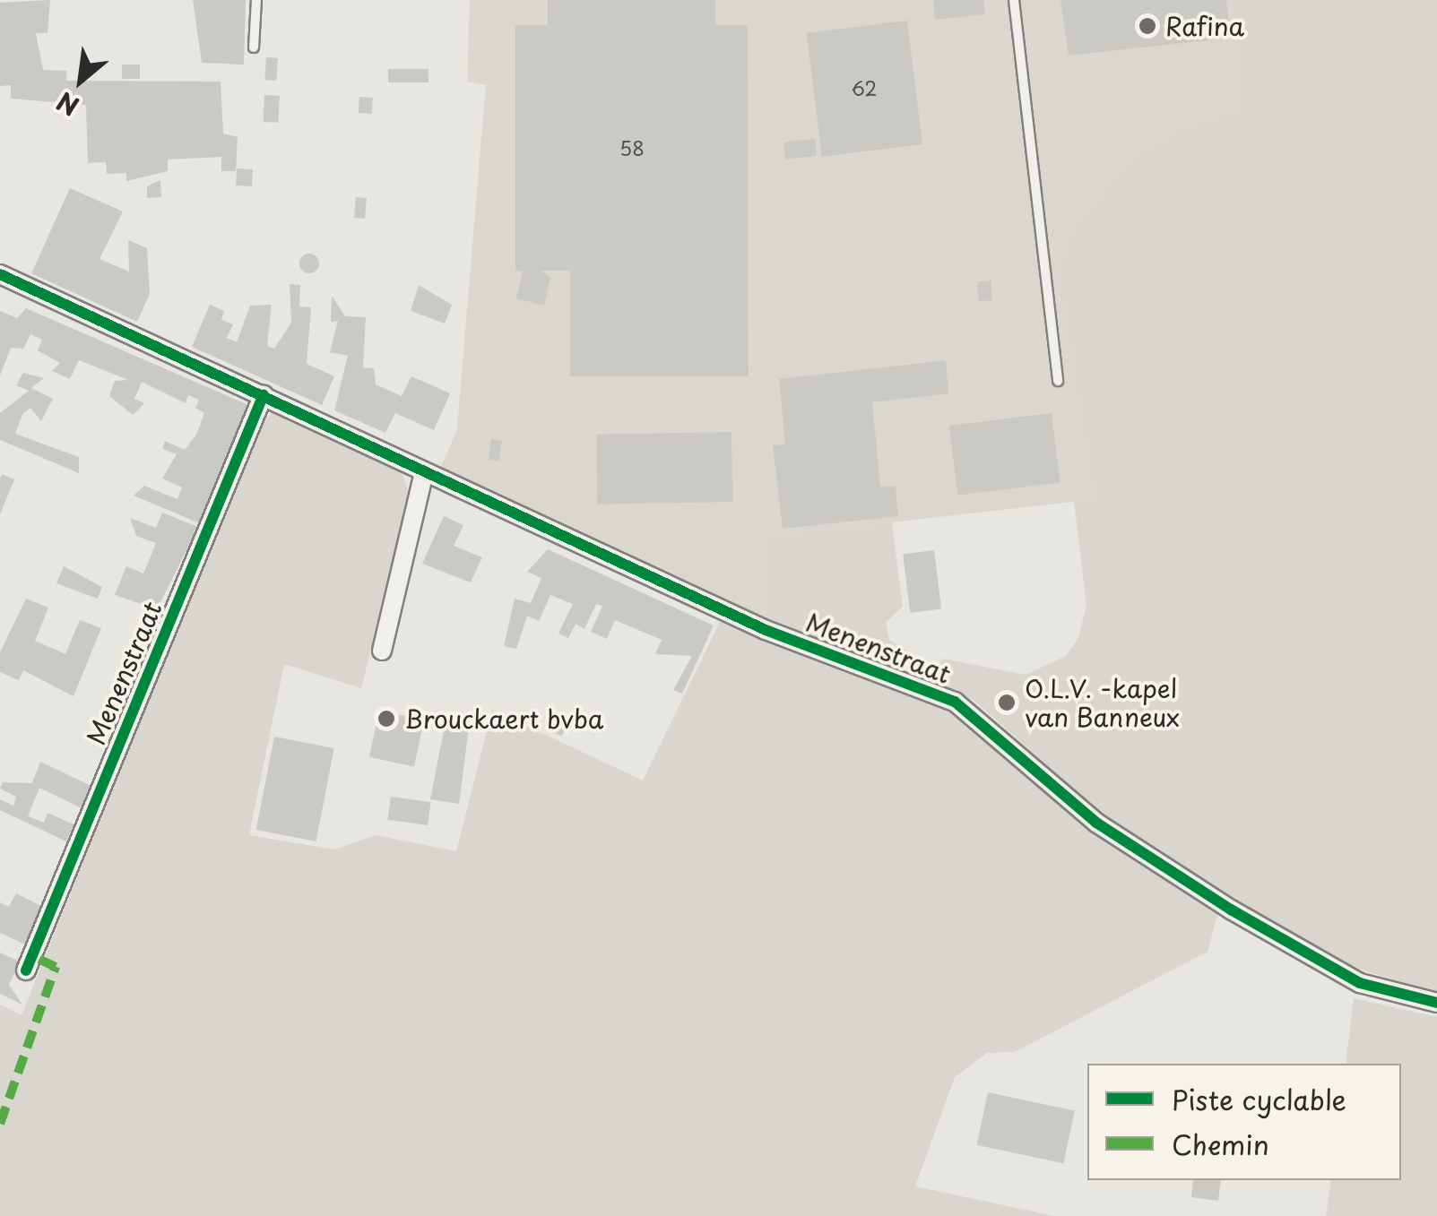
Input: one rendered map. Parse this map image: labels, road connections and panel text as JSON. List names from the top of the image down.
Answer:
{
  "streets": {
    "street": ["Menenstraat"]
  },
  "places": ["Rafina", "O.L.V. -kapel van Banneux", "Brouckaert bvba"],
  "house_numbers": ["62", "58"],
  "legend": ["Piste cyclable", "Chemin"],
  "north": "bottom left"
}
